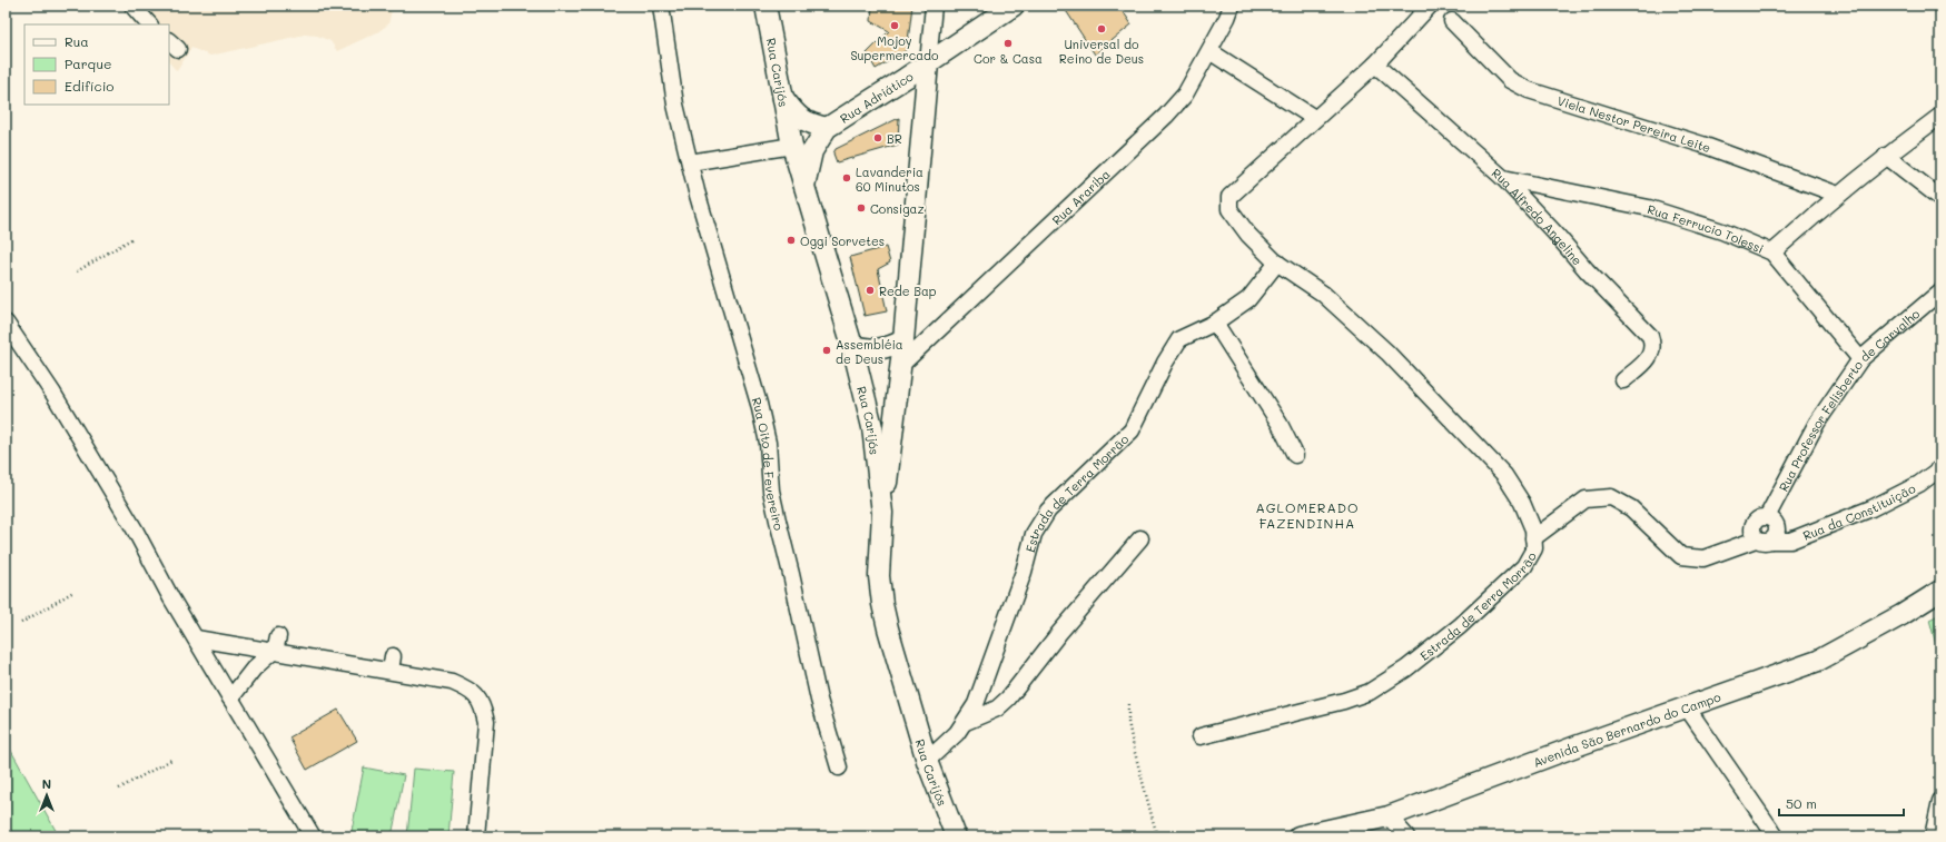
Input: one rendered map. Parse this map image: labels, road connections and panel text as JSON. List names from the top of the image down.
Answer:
{
  "streets": {
    "main road": ["Rua Carijós", "Rua Adriático", "Avenida São Bernardo do Campo"],
    "street": [
      "Viela Nestor Pereira Leite",
      "Rua Arariba",
      "Rua Alfredo Angeline",
      "Rua Ferrucio Tolessi",
      "Rua Professor Felisberto de Carvalho",
      "Rua Oito de Fevereiro",
      "Estrada de Terra Morrão",
      "Rua da Constituição"
    ]
  },
  "crossings": [
    ["Rua Carijós", "Rua Adriático"],
    ["Rua Carijós", "Estrada de Terra Morrão"],
    ["Rua Alfredo Angeline", "Rua Ferrucio Tolessi"],
    ["Rua Ferrucio Tolessi", "Rua Professor Felisberto de Carvalho"],
    ["Rua Professor Felisberto de Carvalho", "Rua da Constituição"],
    ["Estrada de Terra Morrão", "Rua da Constituição"]
  ],
  "districts": ["AGLOMERADO FAZENDINHA"],
  "places": [
    "Mojoy Supermercado",
    "Universal do Reino de Deus",
    "Cor & Casa",
    "BR",
    "Lavanderia 60 Minutos",
    "Consigaz",
    "Oggi Sorvetes",
    "Rede Bap",
    "Assembléia de Deus"
  ],
  "legend": ["Rua", "Parque", "Edifício"],
  "scale_bar": "50 m",
  "north": "top"
}
